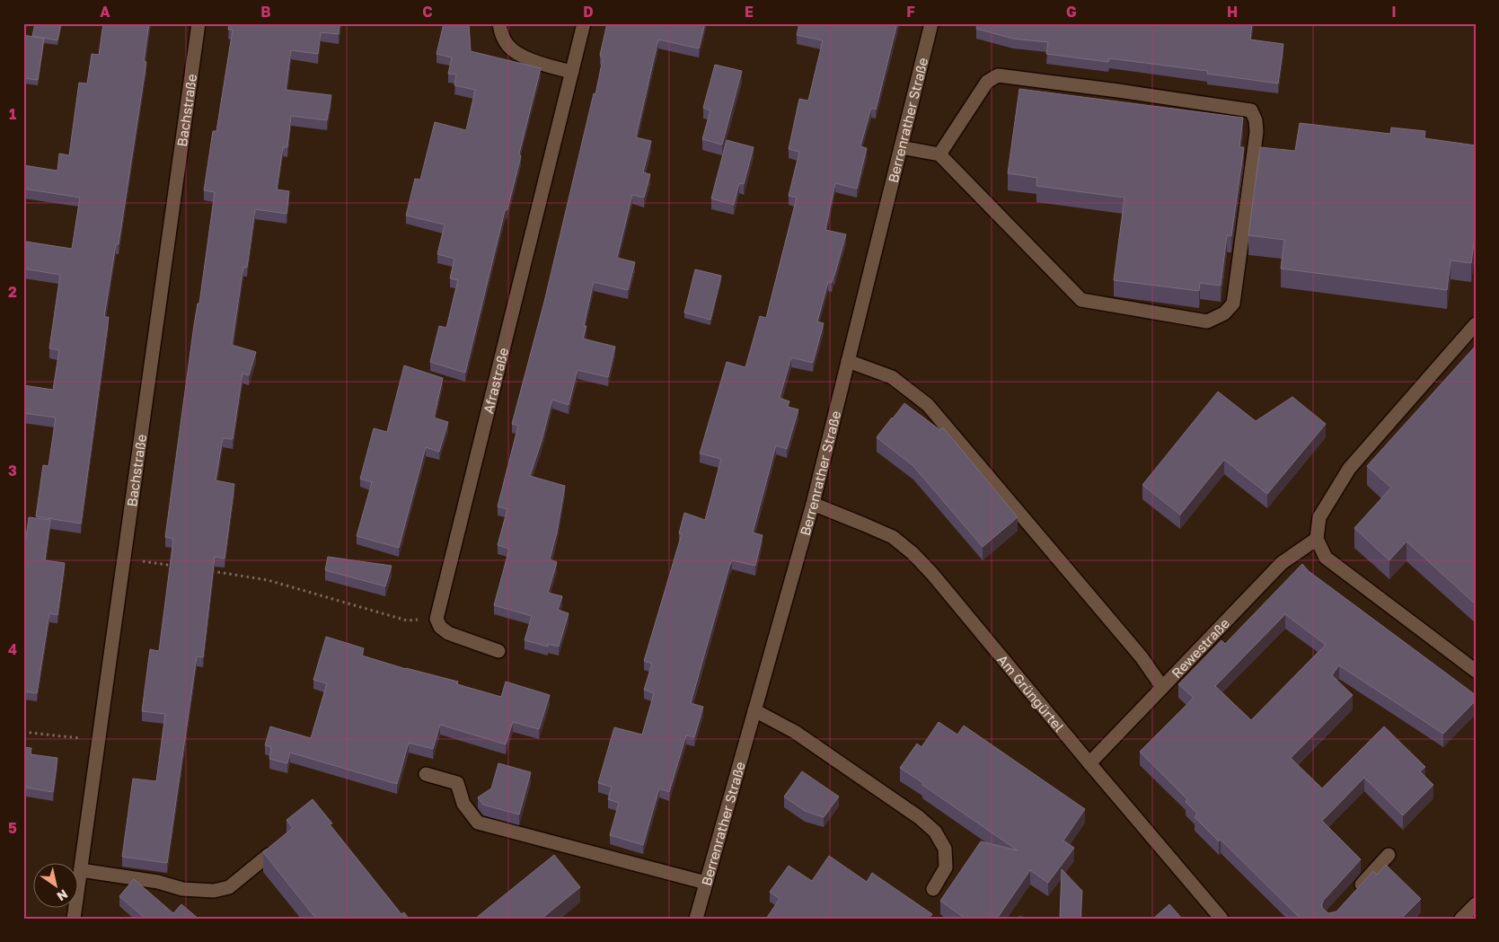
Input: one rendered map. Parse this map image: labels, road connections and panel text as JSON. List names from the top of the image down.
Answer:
{
  "streets": {
    "street": [
      "Bachstraße",
      "Berrenrather Straße",
      "Afrastraße",
      "Rewestraße",
      "Am Grüngürtel"
    ]
  },
  "crossings": [
    ["Berrenrather Straße", "Am Grüngürtel"],
    ["Rewestraße", "Am Grüngürtel"]
  ],
  "north": "bottom right",
  "grid": {
    "columns": [
      "A",
      "B",
      "C",
      "D",
      "E",
      "F",
      "G",
      "H",
      "I"
    ],
    "rows": [
      "1",
      "2",
      "3",
      "4",
      "5"
    ]
  }
}
